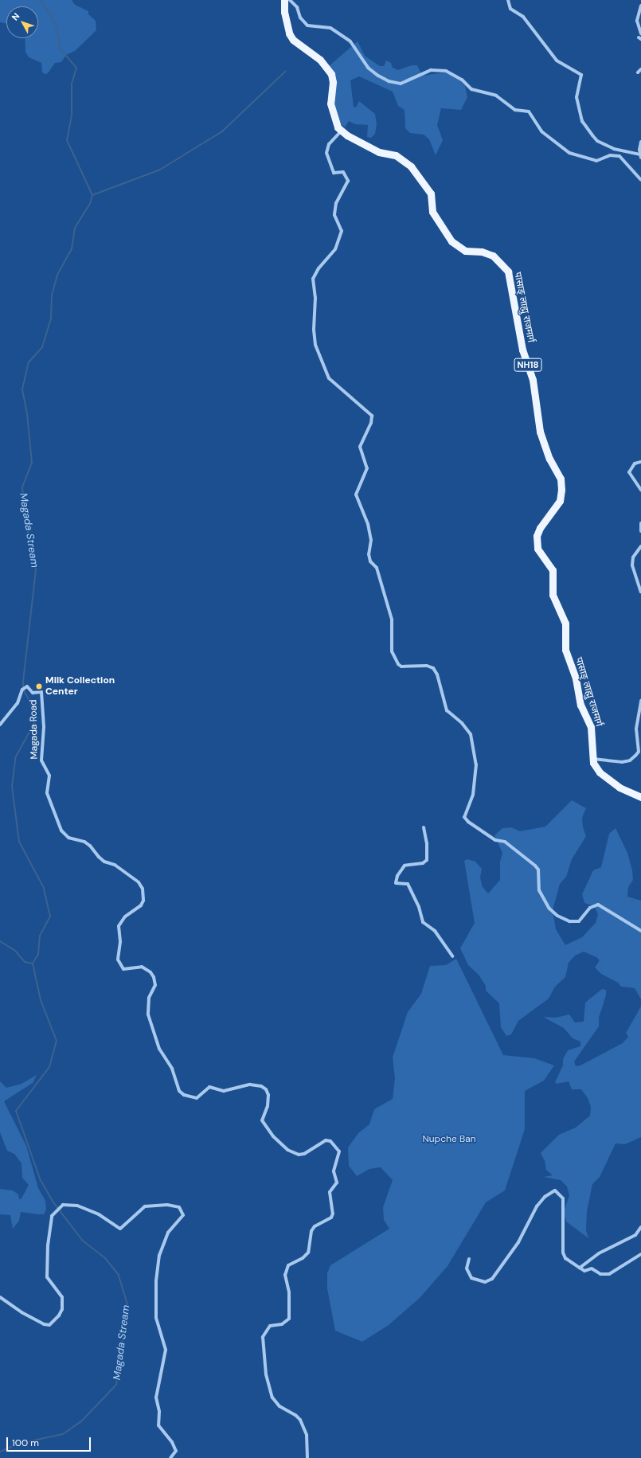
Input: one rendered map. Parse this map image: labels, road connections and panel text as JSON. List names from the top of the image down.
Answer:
{
  "streets": {
    "main road": ["पासाङ् लाह्मु राजमार्ग", "NH18"],
    "street": ["Magada Road"]
  },
  "water": ["Magada Stream"],
  "parks": ["Nupche Ban"],
  "places": ["Milk Collection Center"],
  "scale_bar": "100 m",
  "north": "top left"
}
